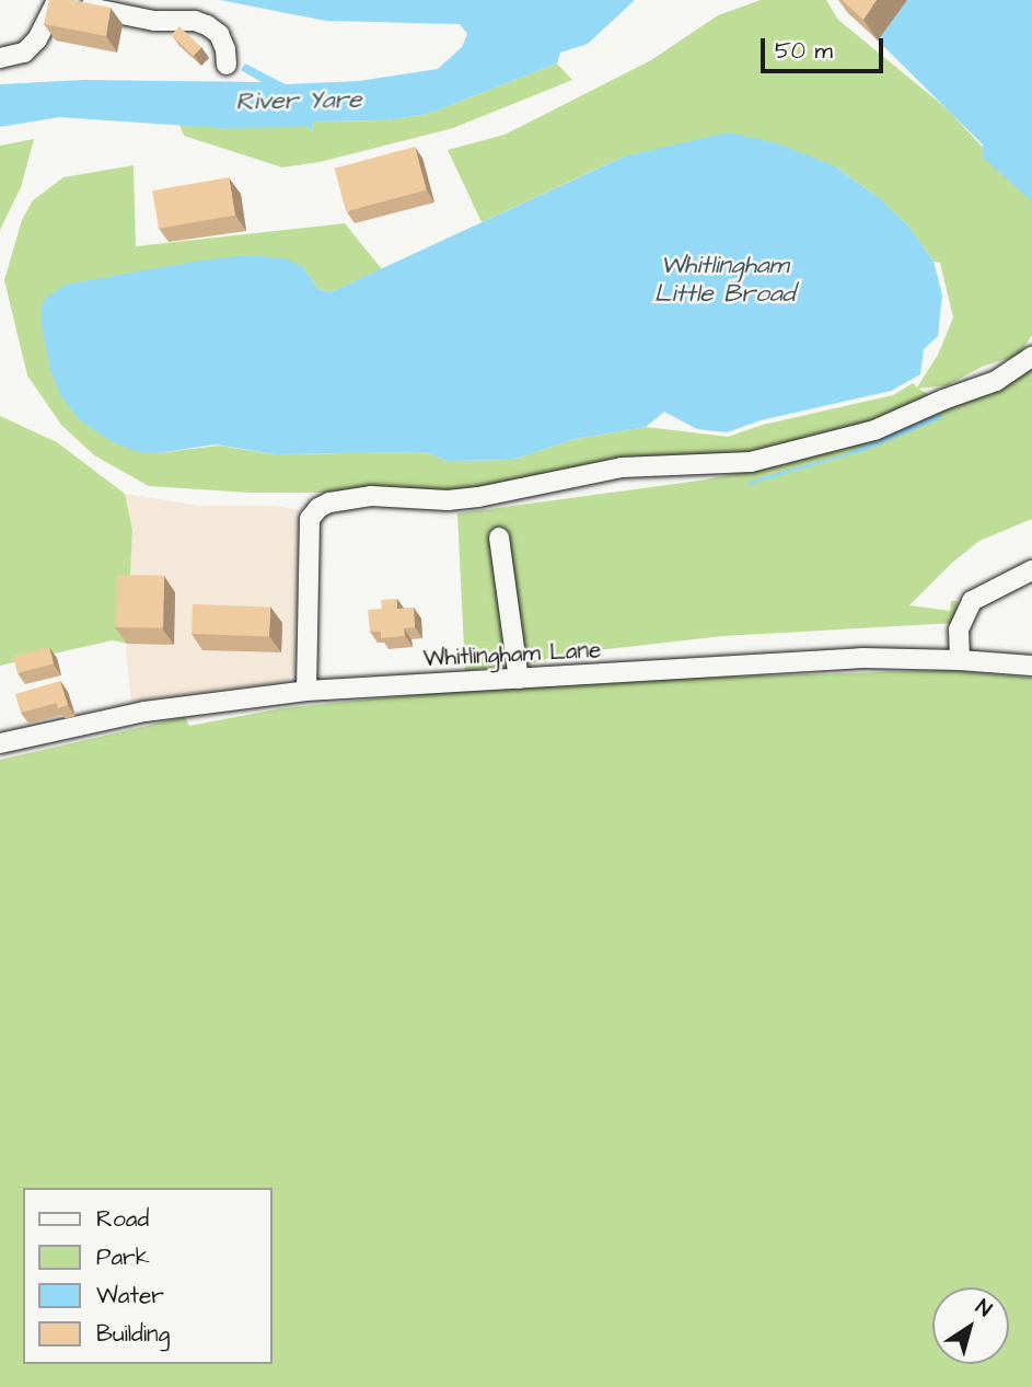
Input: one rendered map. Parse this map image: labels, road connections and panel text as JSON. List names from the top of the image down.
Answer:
{
  "streets": {
    "street": ["Whitlingham Lane"]
  },
  "water": ["River Yare", "Whitlingham Little Broad"],
  "legend": [
    "Road",
    "Park",
    "Water",
    "Building"
  ],
  "scale_bar": "50 m",
  "north": "top right"
}
